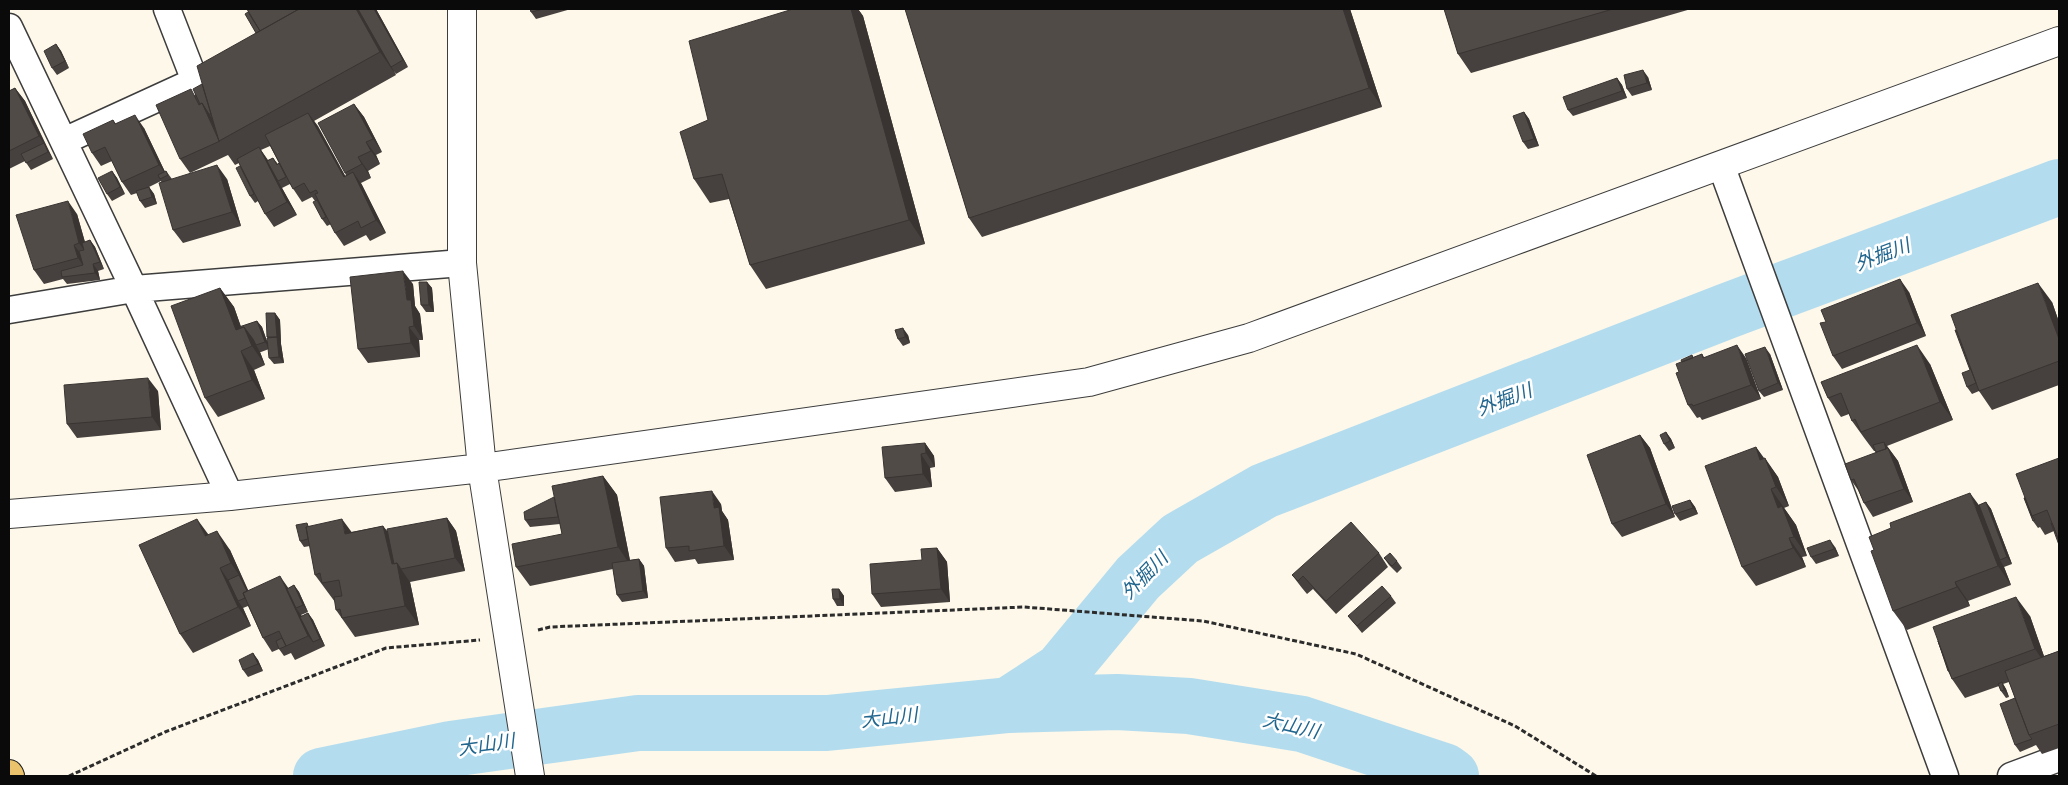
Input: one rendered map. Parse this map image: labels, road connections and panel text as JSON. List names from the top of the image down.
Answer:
{
  "water": ["外掘川", "大山川"]
}
